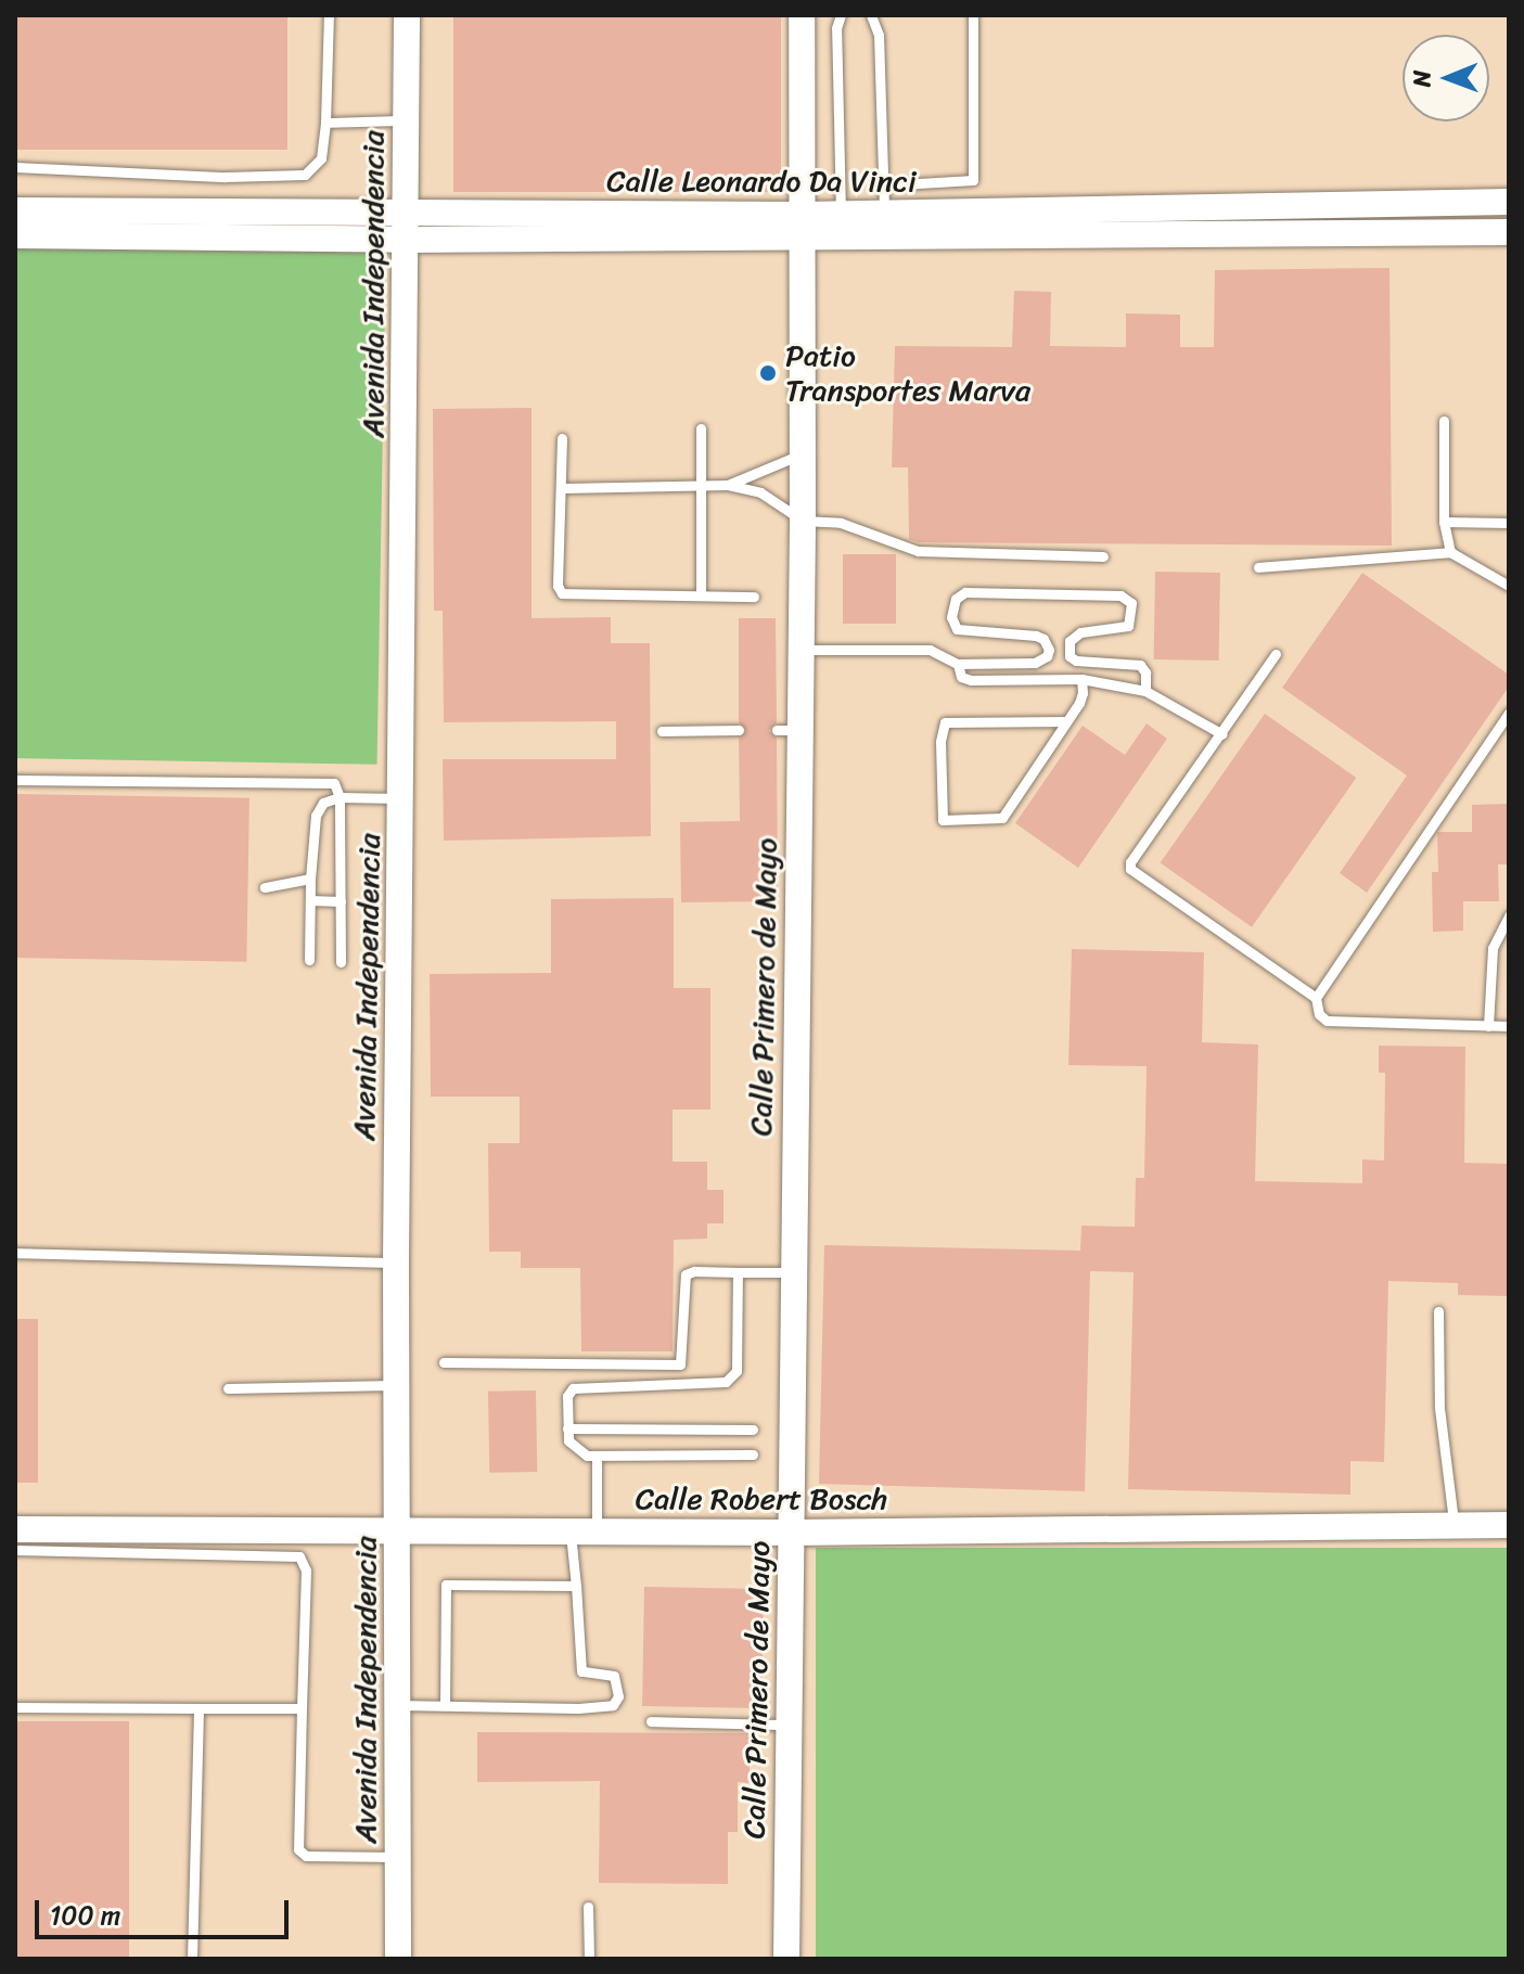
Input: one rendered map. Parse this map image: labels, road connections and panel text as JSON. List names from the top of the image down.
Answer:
{
  "streets": {
    "main road": [
      "Calle Leonardo Da Vinci",
      "Avenida Independencia",
      "Calle Primero de Mayo",
      "Calle Robert Bosch"
    ]
  },
  "crossings": [
    ["Calle Leonardo Da Vinci", "Avenida Independencia"],
    ["Calle Leonardo Da Vinci", "Calle Primero de Mayo"],
    ["Avenida Independencia", "Calle Robert Bosch"],
    ["Calle Primero de Mayo", "Calle Robert Bosch"]
  ],
  "places": ["Patio Transportes Marva"],
  "scale_bar": "100 m",
  "north": "left"
}
